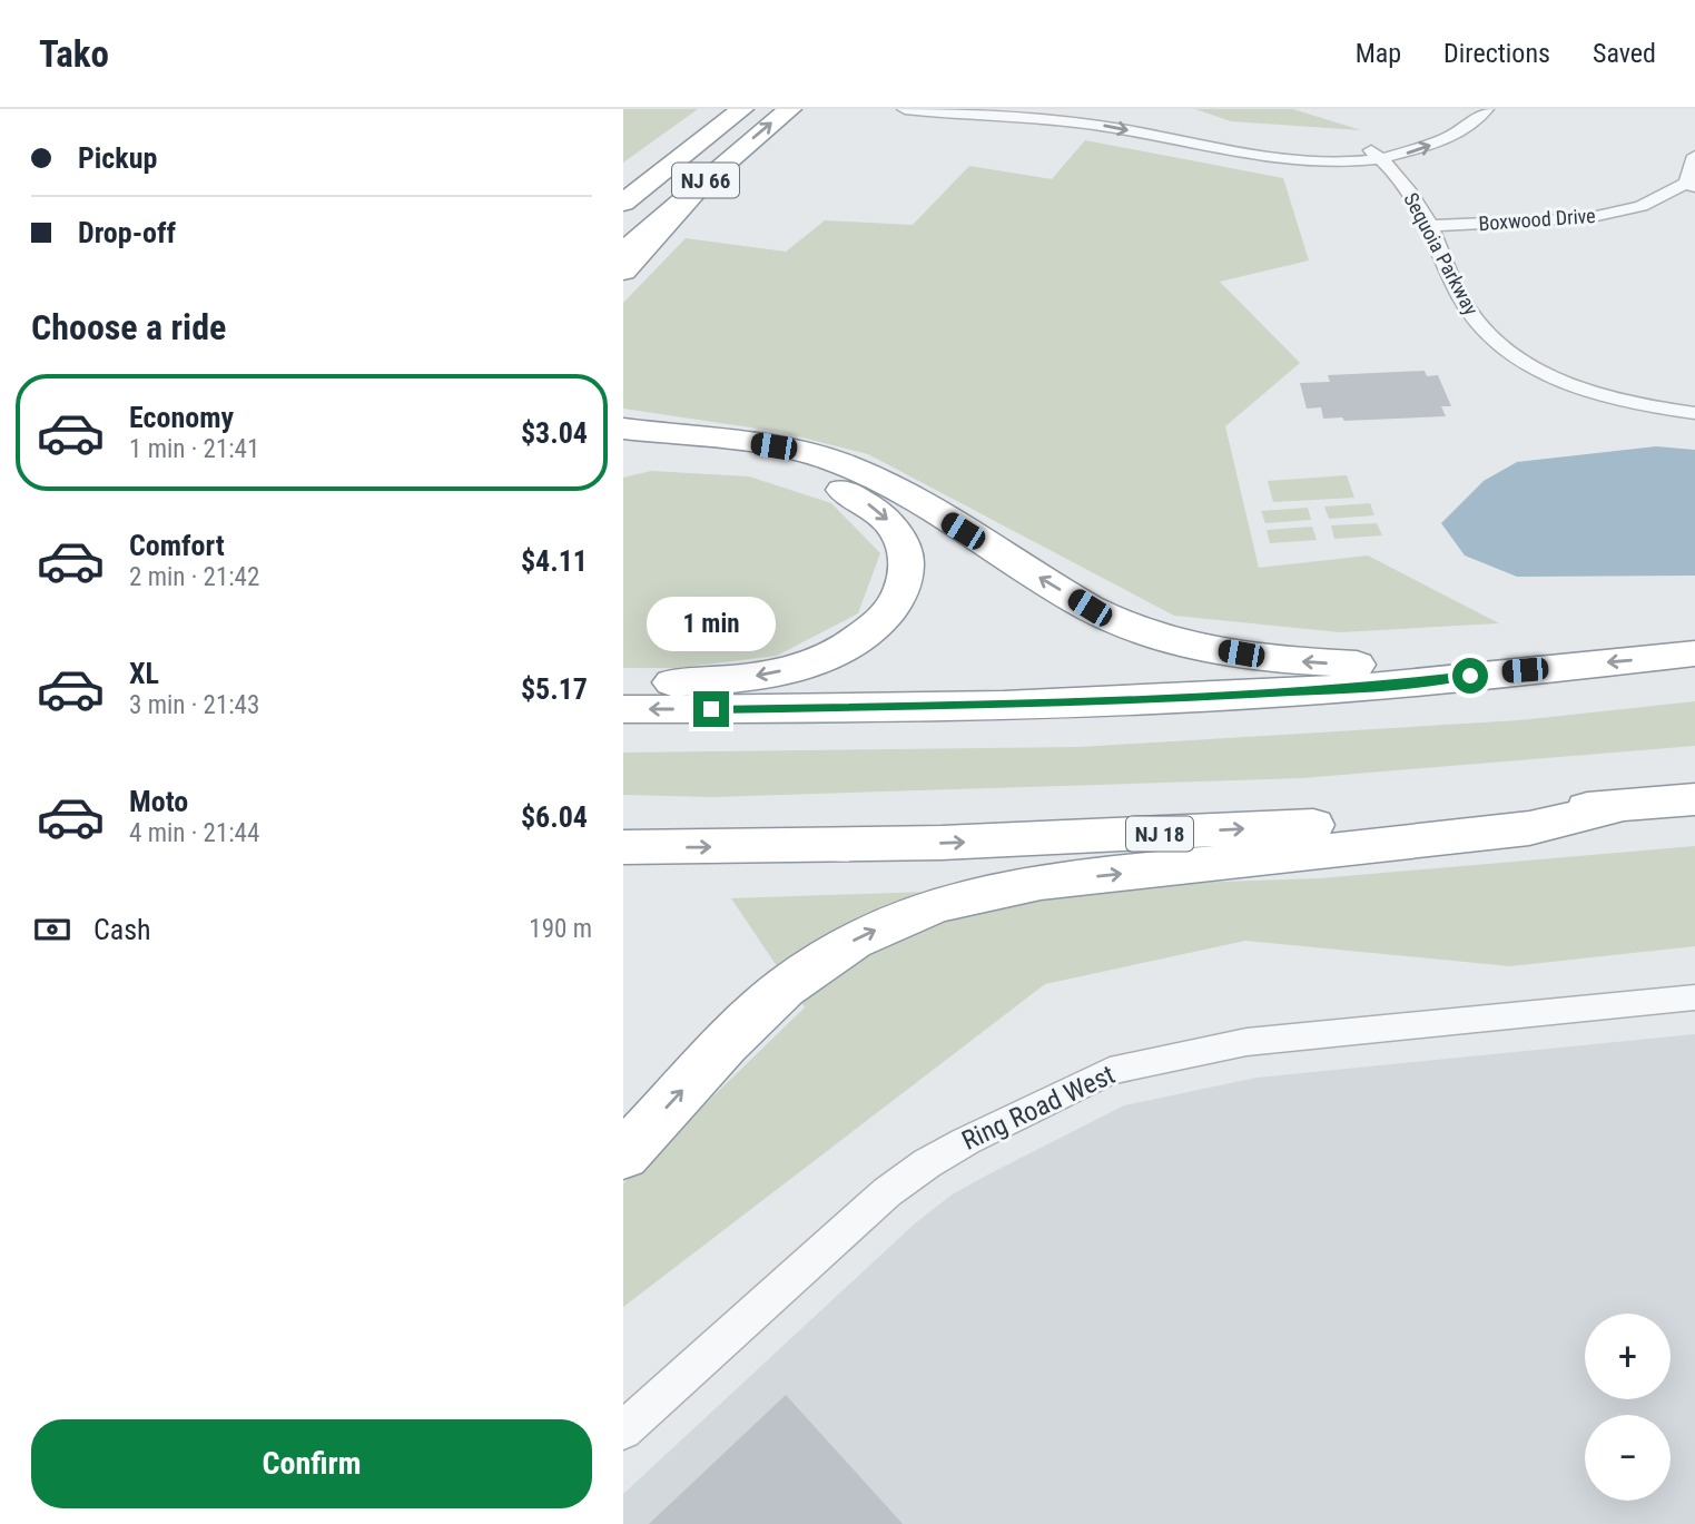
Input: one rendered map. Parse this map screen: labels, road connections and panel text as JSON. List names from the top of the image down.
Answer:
{
  "streets": {
    "highway": ["NJ 66", "NJ 18"],
    "street": ["Boxwood Drive", "Sequoia Parkway", "Ring Road West"]
  },
  "crossings": [
    ["Boxwood Drive", "Sequoia Parkway"]
  ],
  "page": {
    "header": "Tako",
    "nav": ["Map", "Directions", "Saved"],
    "banner": ["Pickup", "Drop-off"],
    "heading": "Choose a ride",
    "list": [
      {
        "name": "Economy",
        "note": "1 min · 21:41",
        "value": "$3.04"
      },
      {
        "name": "Comfort",
        "note": "2 min · 21:42",
        "value": "$4.11"
      },
      {
        "name": "XL",
        "note": "3 min · 21:43",
        "value": "$5.17"
      },
      {
        "name": "Moto",
        "note": "4 min · 21:44",
        "value": "$6.04"
      }
    ],
    "bubble": "1 min",
    "pay": ["Cash", "190 m"],
    "map_buttons": ["+", "−"],
    "buttons": "Confirm"
  }
}
